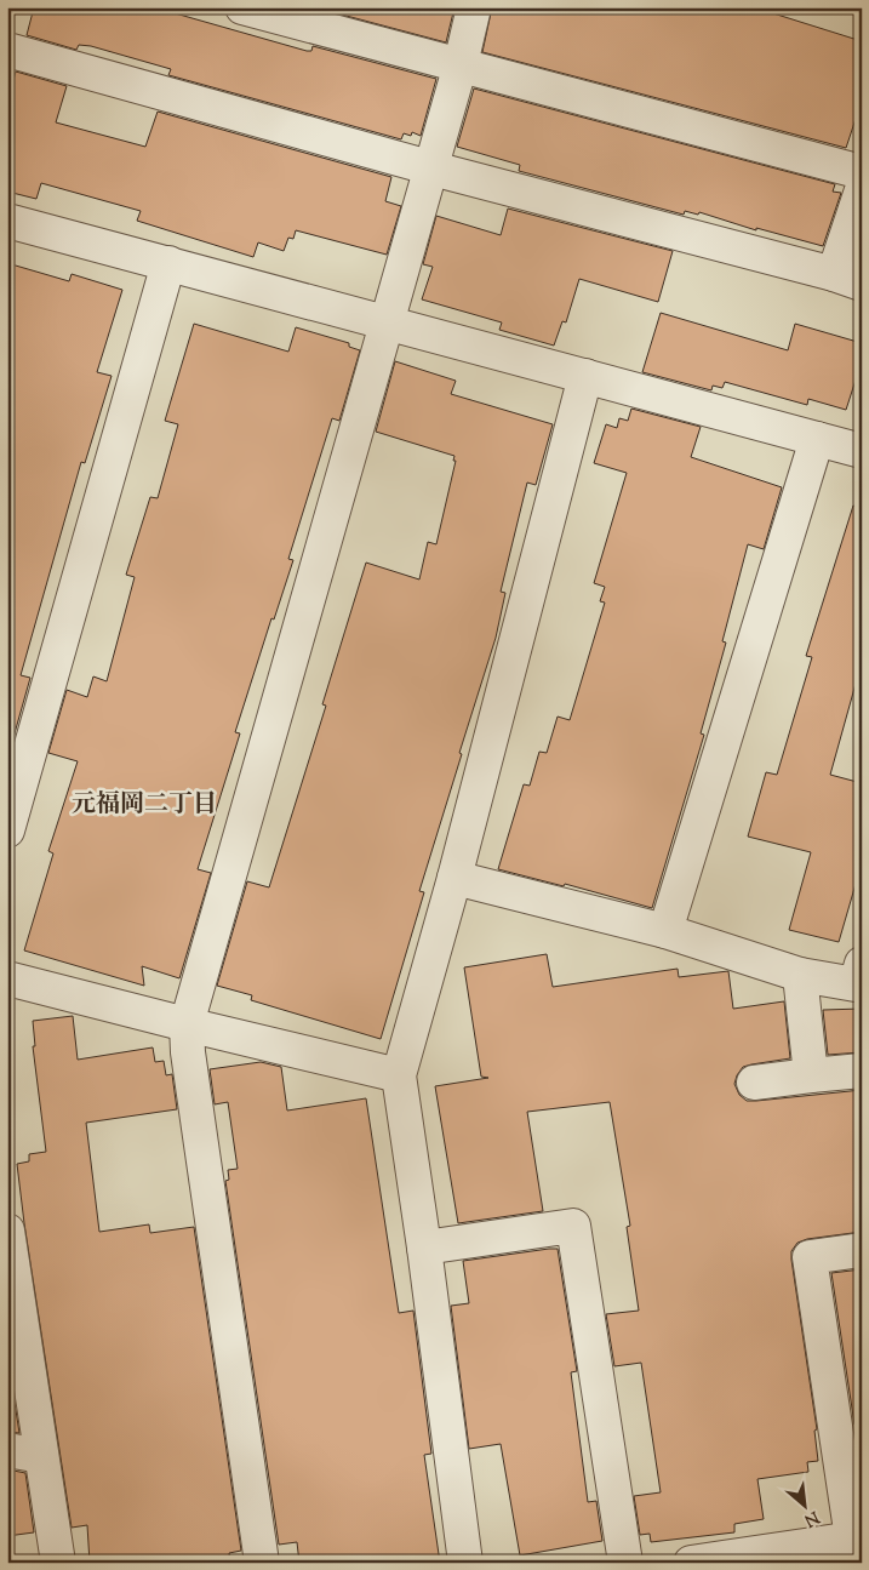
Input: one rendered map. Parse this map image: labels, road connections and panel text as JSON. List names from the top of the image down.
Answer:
{
  "districts": ["元福岡二丁目"],
  "north": "bottom right"
}
